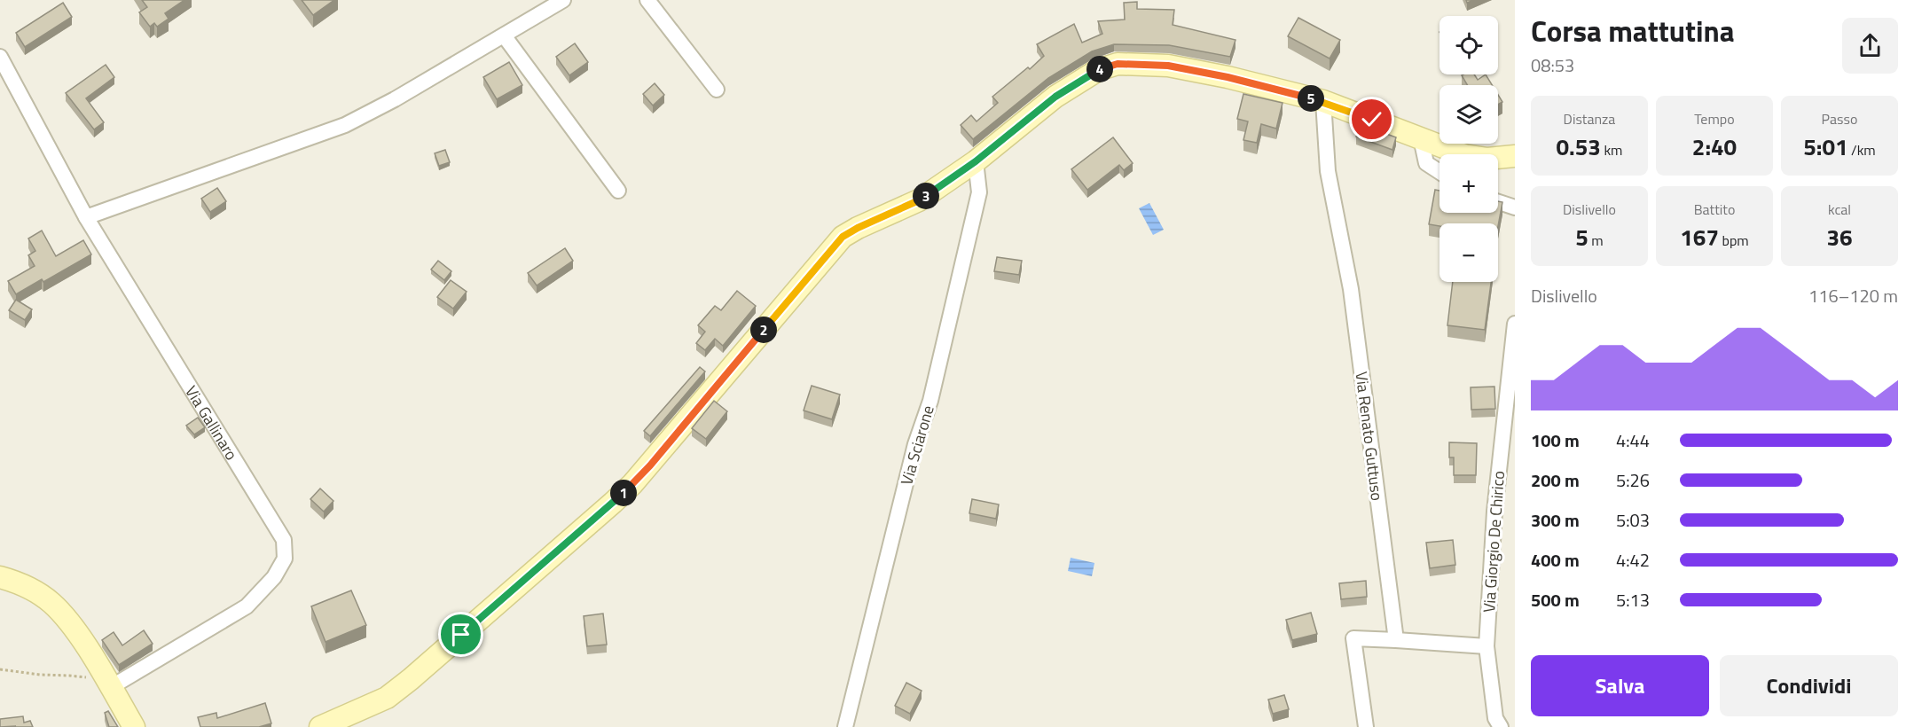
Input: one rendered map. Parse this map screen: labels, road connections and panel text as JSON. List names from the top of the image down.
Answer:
{
  "streets": {
    "street": [
      "Via Gallinaro",
      "Via Renato Guttuso",
      "Via Sciarone",
      "Via Giorgio De Chirico"
    ]
  },
  "page": {
    "heading": ["Corsa mattutina", "08:53"],
    "map_buttons": ["+", "−"],
    "pins": [
      "4",
      "5",
      "3",
      "2",
      "1"
    ],
    "stats": [
      ["Distanza", "0.53 km"],
      ["Tempo", "2:40"],
      ["Passo", "5:01 /km"],
      ["Dislivello", "5 m"],
      ["Battito", "167 bpm"],
      ["kcal", "36"]
    ],
    "chart": ["Dislivello", "116–120 m"],
    "list": [
      {
        "name": "100 m",
        "note": "4:44"
      },
      {
        "name": "200 m",
        "note": "5:26"
      },
      {
        "name": "300 m",
        "note": "5:03"
      },
      {
        "name": "400 m",
        "note": "4:42"
      },
      {
        "name": "500 m",
        "note": "5:13"
      }
    ],
    "buttons": ["Salva", "Condividi"]
  }
}
